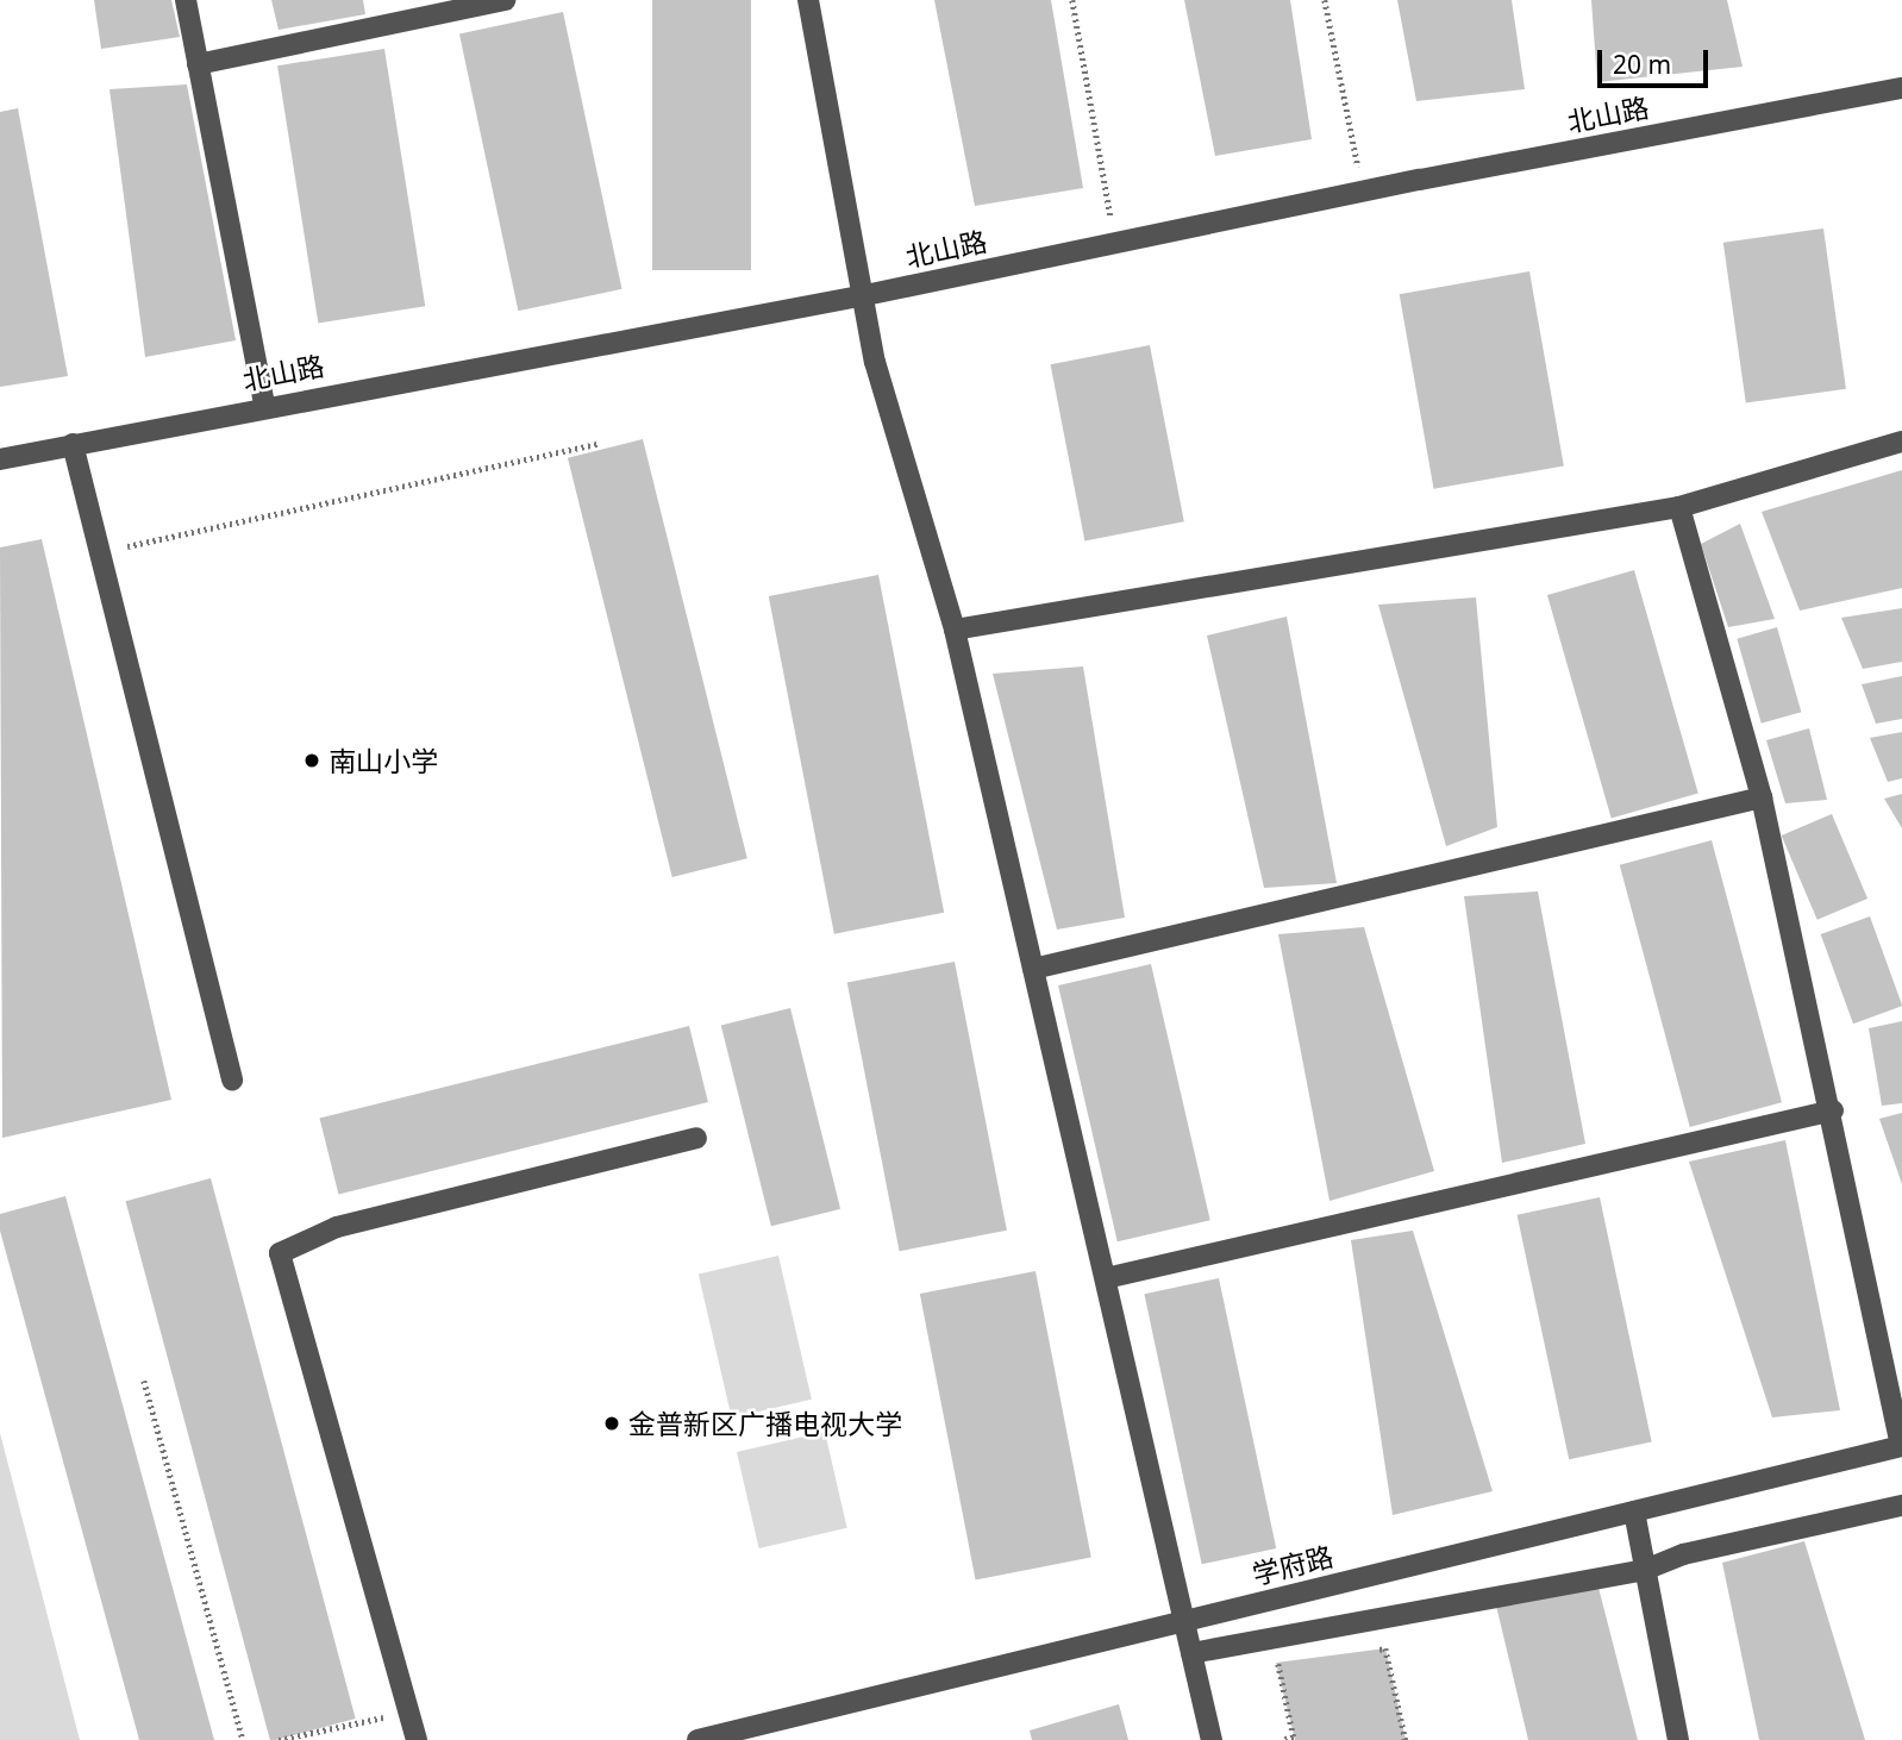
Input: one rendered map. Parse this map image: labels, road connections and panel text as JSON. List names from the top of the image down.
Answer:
{
  "streets": {
    "street": ["北山路", "学府路"]
  },
  "places": ["南山小学", "金普新区广播电视大学"],
  "scale_bar": "20 m"
}
